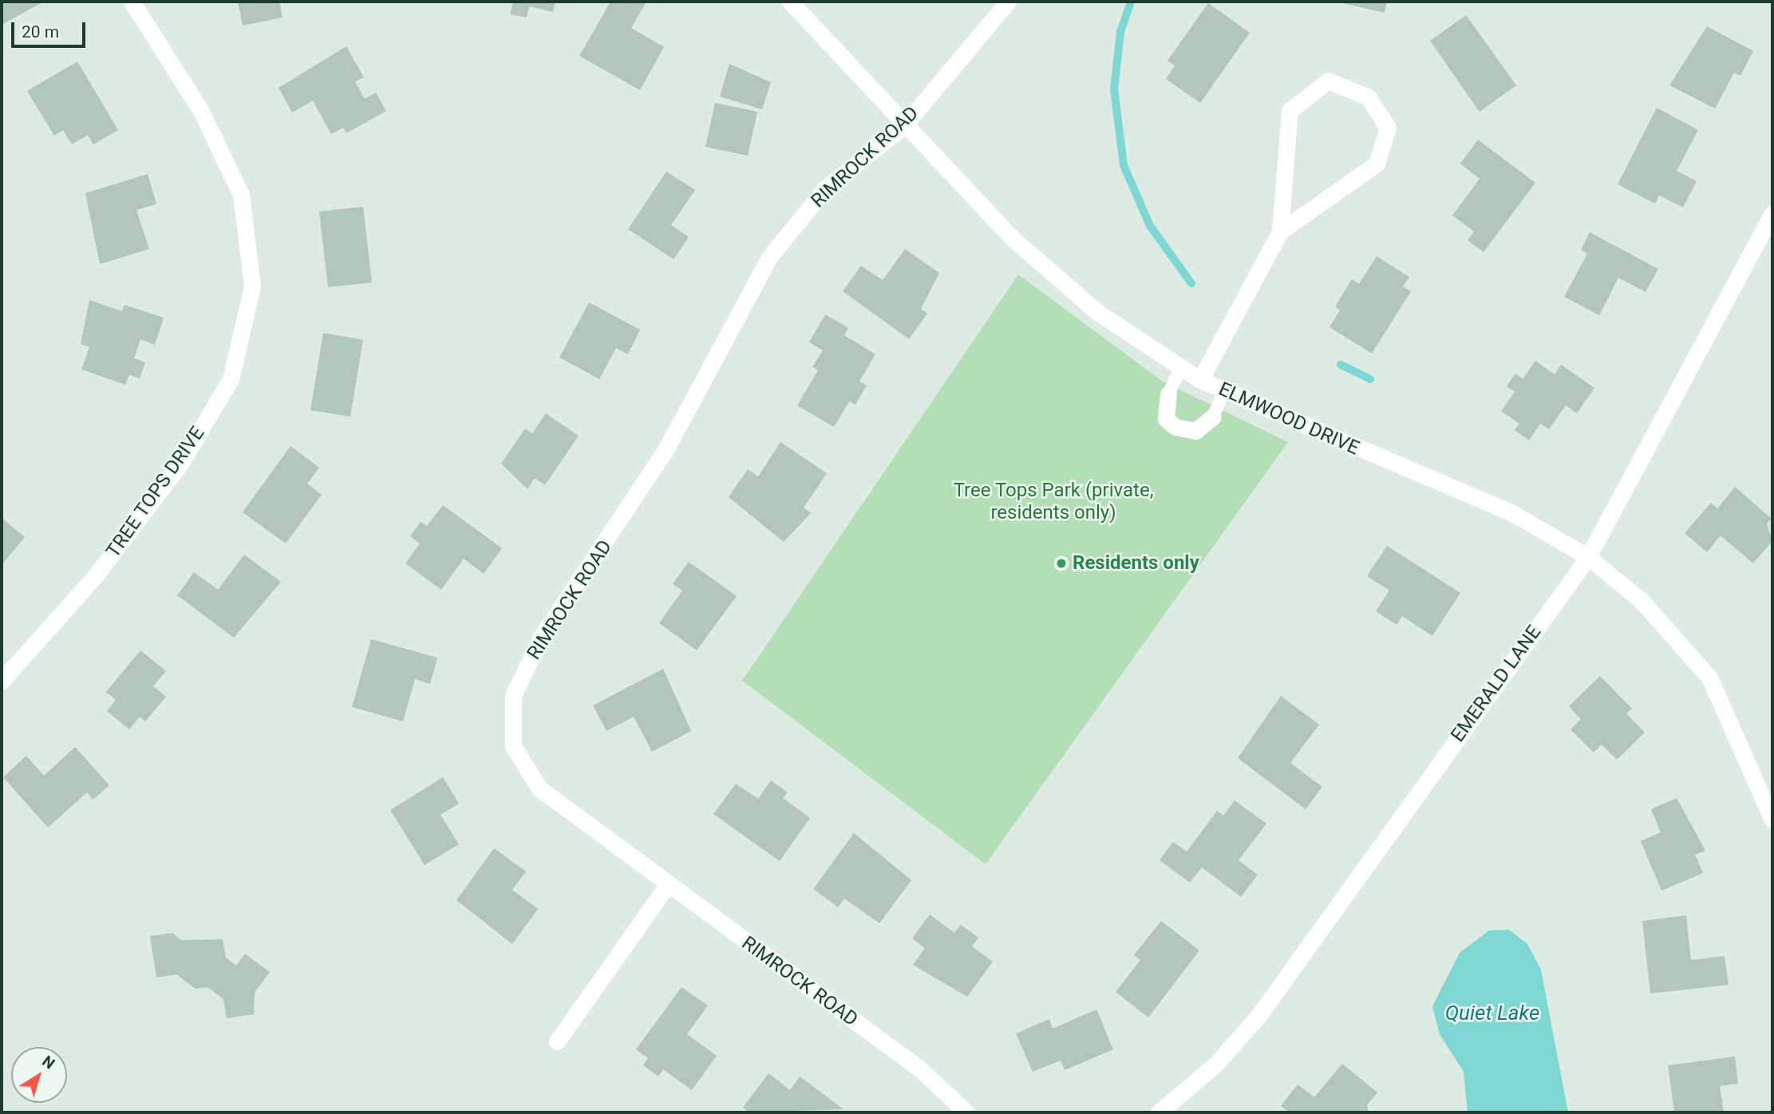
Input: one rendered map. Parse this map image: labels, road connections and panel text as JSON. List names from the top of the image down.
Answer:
{
  "streets": {
    "street": [
      "RIMROCK ROAD",
      "ELMWOOD DRIVE",
      "TREE TOPS DRIVE",
      "EMERALD LANE"
    ]
  },
  "crossings": [
    ["RIMROCK ROAD", "ELMWOOD DRIVE"],
    ["ELMWOOD DRIVE", "EMERALD LANE"]
  ],
  "water": ["Quiet Lake"],
  "parks": ["Tree Tops Park (private, residents only)"],
  "places": ["Residents only"],
  "scale_bar": "20 m",
  "north": "top right"
}
